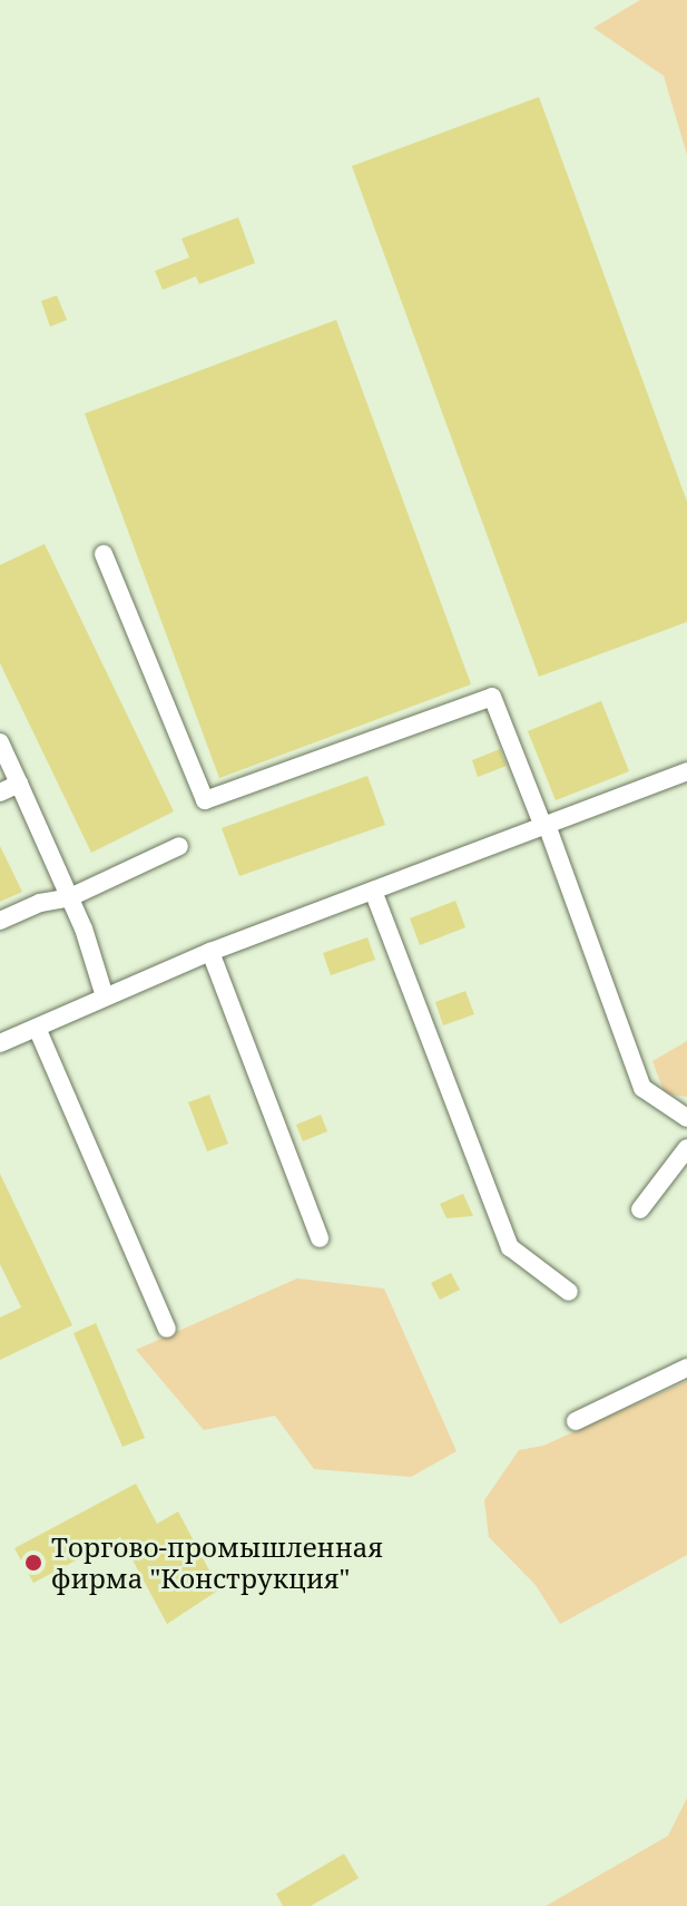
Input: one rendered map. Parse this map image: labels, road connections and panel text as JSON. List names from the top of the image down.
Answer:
{
  "places": ["Торгово-промышленная фирма \"Конструкция\""]
}
